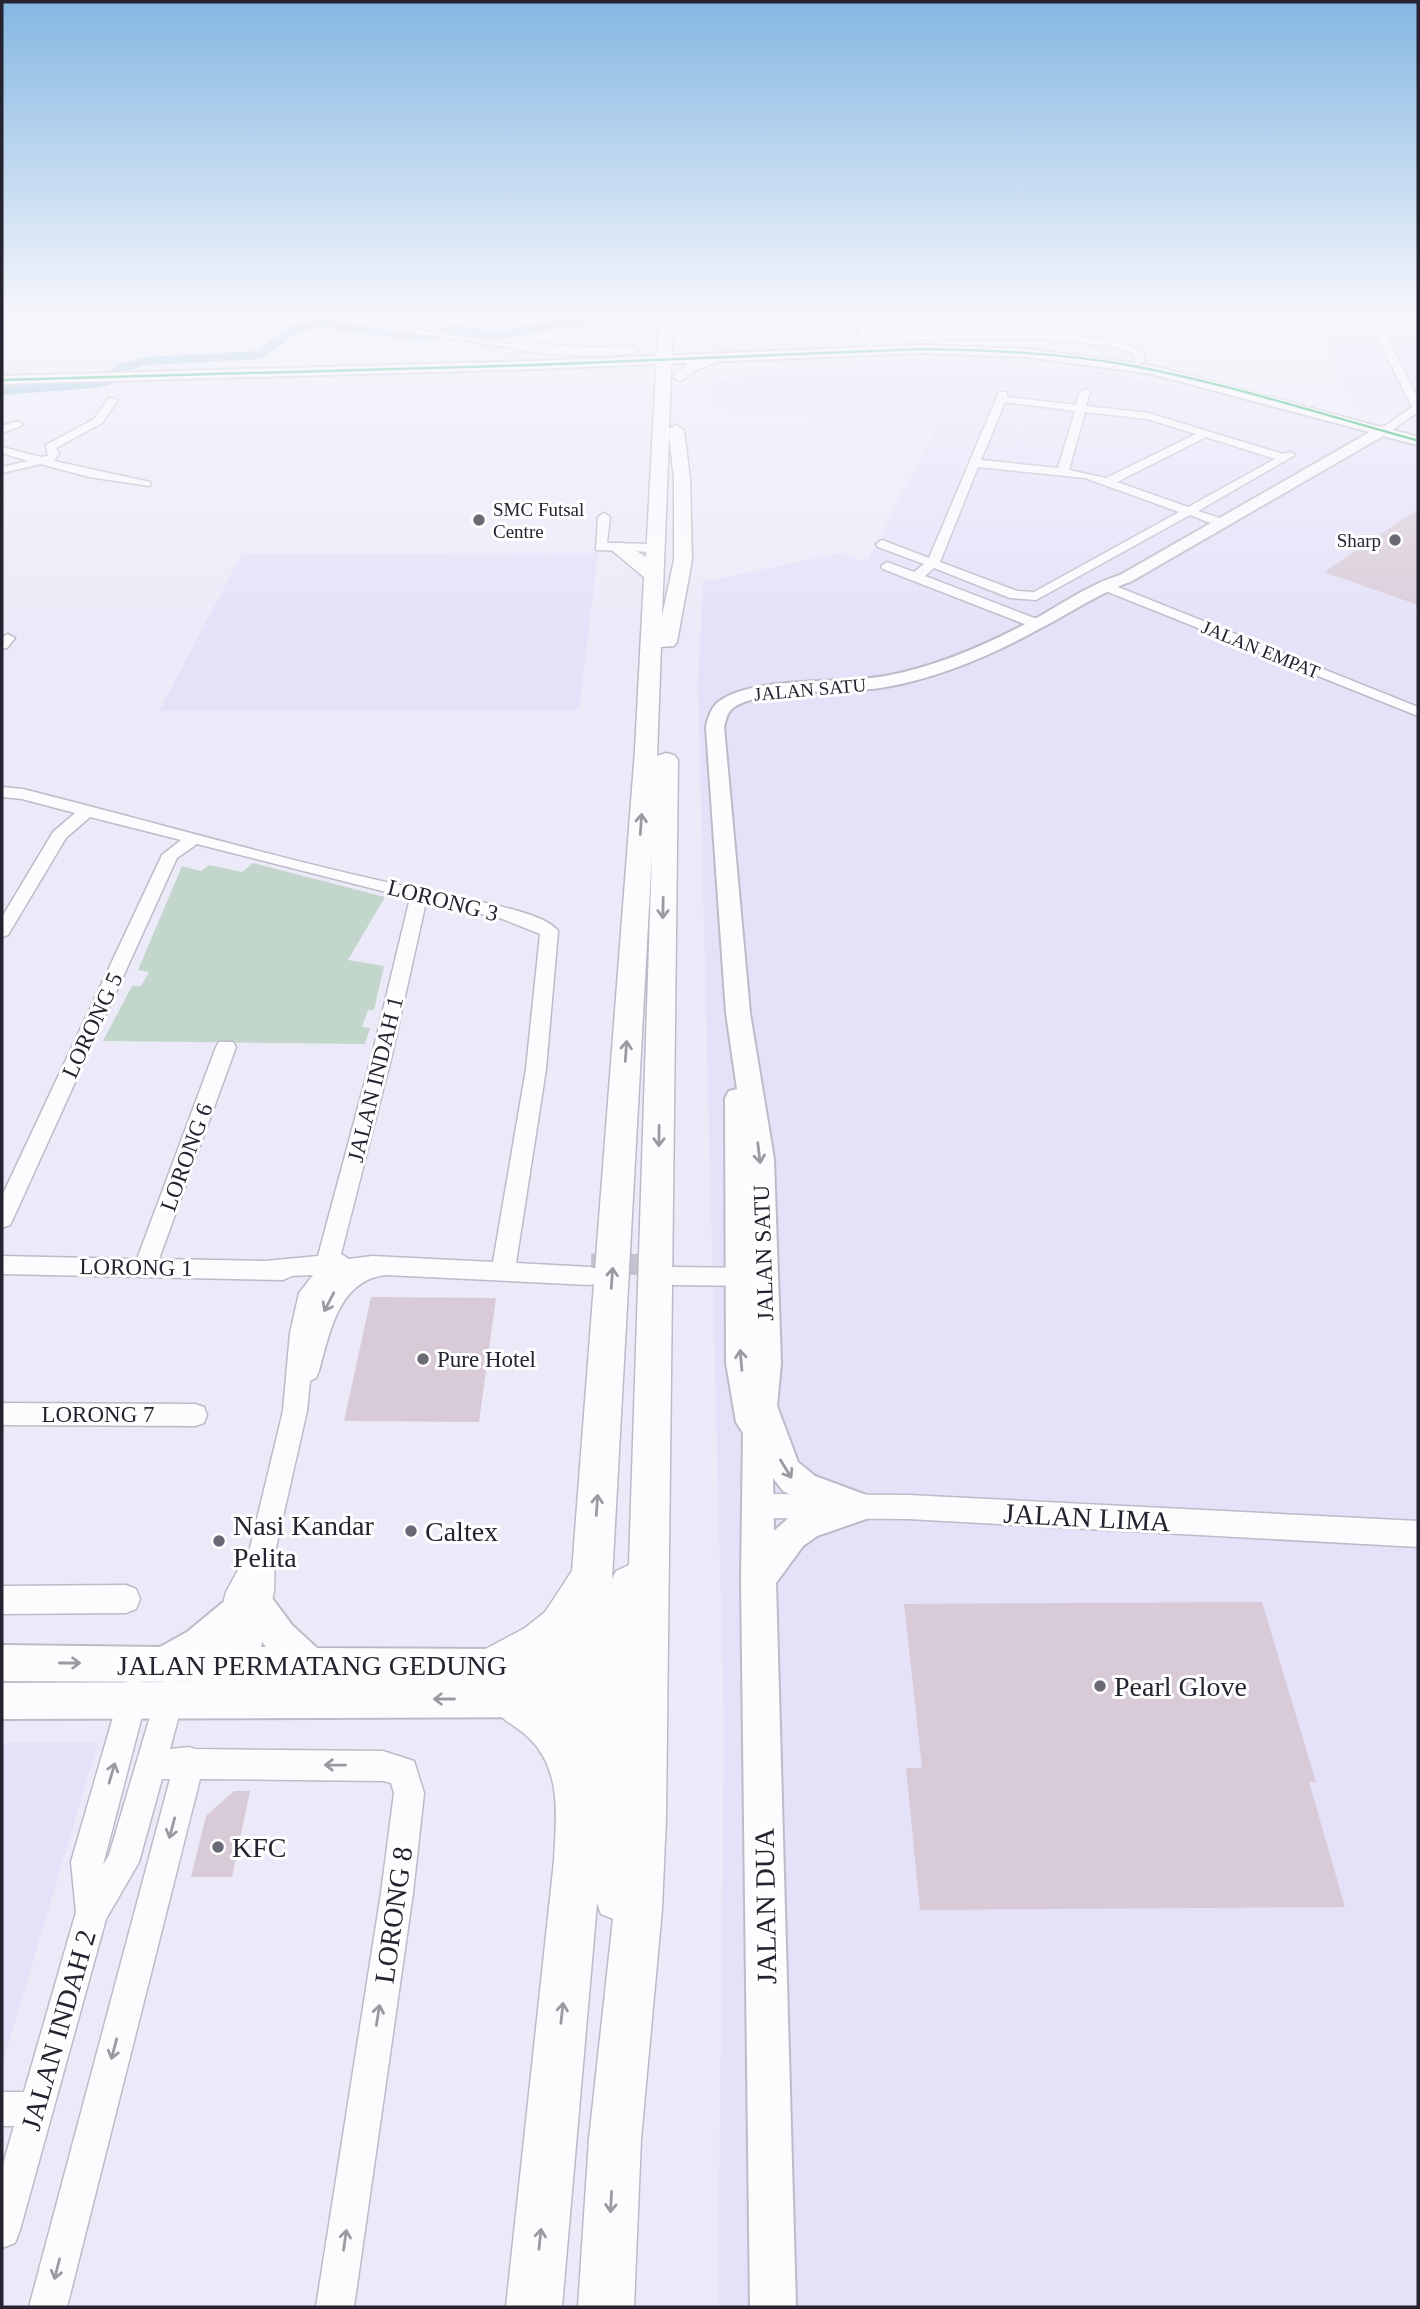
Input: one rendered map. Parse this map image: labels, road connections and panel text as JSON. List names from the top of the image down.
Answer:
{
  "streets": {
    "main road": ["JALAN SATU", "JALAN PERMATANG GEDUNG", "JALAN DUA"],
    "street": [
      "JALAN EMPAT",
      "LORONG 3",
      "LORONG 5",
      "JALAN INDAH 1",
      "LORONG 6",
      "LORONG 1",
      "LORONG 7",
      "JALAN LIMA",
      "LORONG 8",
      "JALAN INDAH 2"
    ]
  },
  "crossings": [
    ["JALAN EMPAT", "JALAN SATU"],
    ["JALAN SATU", "JALAN LIMA"],
    ["JALAN SATU", "JALAN DUA"],
    ["LORONG 3", "LORONG 5"],
    ["LORONG 3", "JALAN INDAH 1"],
    ["LORONG 6", "LORONG 1"],
    ["JALAN LIMA", "JALAN DUA"],
    ["JALAN PERMATANG GEDUNG", "JALAN INDAH 2"],
    ["LORONG 8", "JALAN INDAH 2"]
  ],
  "places": [
    "SMC Futsal Centre",
    "Sharp",
    "Pure Hotel",
    "Caltex",
    "Nasi Kandar Pelita",
    "Pearl Glove",
    "KFC"
  ]
}
